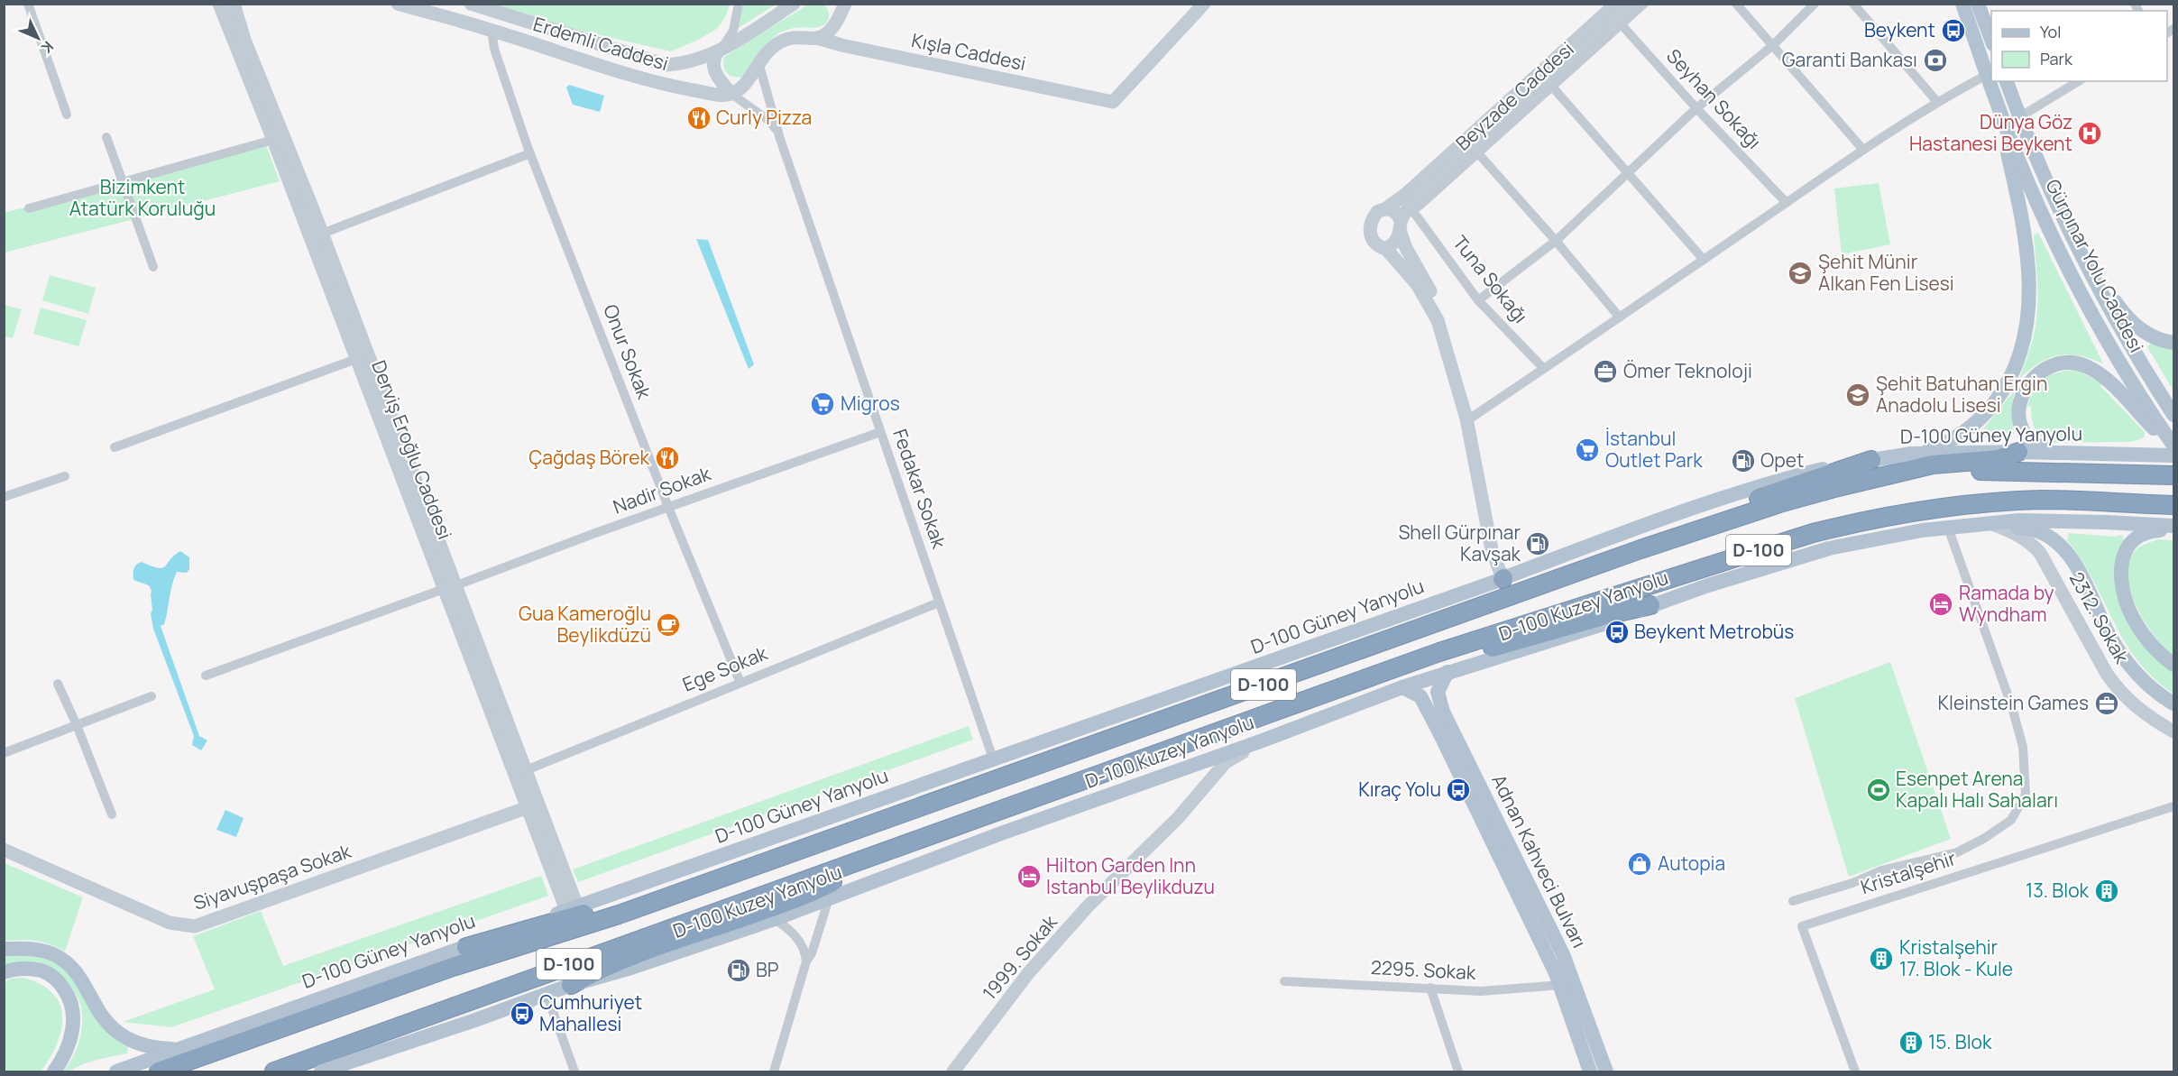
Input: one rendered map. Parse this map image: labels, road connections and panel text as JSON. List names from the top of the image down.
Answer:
{
  "streets": {
    "highway": ["D-100"],
    "main road": [
      "Erdemli Caddesi",
      "Kışla Caddesi",
      "Gürpınar Yolu Caddesi",
      "D-100 Güney Yanyolu",
      "Derviş Eroğlu Caddesi",
      "D-100 Kuzey Yanyolu",
      "2312. Sokak",
      "Adnan Kahveci Bulvarı",
      "Siyavuşpaşa Sokak",
      "1999. Sokak"
    ],
    "street": [
      "Beyzade Caddesi",
      "Seyhan Sokağı",
      "Tuna Sokağı",
      "Onur Sokak",
      "Fedakar Sokak",
      "Nadir Sokak",
      "Ege Sokak",
      "Kristalşehir",
      "2295. Sokak"
    ]
  },
  "crossings": [
    ["Erdemli Caddesi", "Kışla Caddesi"],
    ["Erdemli Caddesi", "Onur Sokak"],
    ["Beyzade Caddesi", "Seyhan Sokağı"],
    ["Beyzade Caddesi", "Tuna Sokağı"],
    ["Gürpınar Yolu Caddesi", "D-100 Güney Yanyolu"],
    ["Onur Sokak", "Nadir Sokak"],
    ["Onur Sokak", "Ege Sokak"],
    ["D-100 Güney Yanyolu", "Derviş Eroğlu Caddesi"],
    ["D-100 Güney Yanyolu", "Fedakar Sokak"],
    ["Derviş Eroğlu Caddesi", "Nadir Sokak"],
    ["Derviş Eroğlu Caddesi", "Ege Sokak"],
    ["Derviş Eroğlu Caddesi", "Siyavuşpaşa Sokak"],
    ["Fedakar Sokak", "Nadir Sokak"],
    ["Fedakar Sokak", "Ege Sokak"],
    ["D-100 Kuzey Yanyolu", "2312. Sokak"],
    ["D-100 Kuzey Yanyolu", "Adnan Kahveci Bulvarı"],
    ["D-100 Kuzey Yanyolu", "1999. Sokak"],
    ["Adnan Kahveci Bulvarı", "2295. Sokak"]
  ],
  "parks": ["Bizimkent Atatürk Koruluğu"],
  "places": {
    "bus stop": [
      "Beykent",
      "Beykent Metrobüs",
      "Kıraç Yolu",
      "Cumhuriyet Mahallesi"
    ],
    "bank": ["Garanti Bankası"],
    "restaurant": ["Curly Pizza", "Çağdaş Börek"],
    "hospital": ["Dünya Göz Hastanesi Beykent"],
    "school or university": ["Şehit Münir Alkan Fen Lisesi", "Şehit Batuhan Ergin Anadolu Lisesi"],
    "office": ["Ömer Teknoloji", "Kleinstein Games"],
    "supermarket": ["Migros", "İstanbul Outlet Park"],
    "fuel station": ["Opet", "Shell Gürpınar Kavşak", "BP"],
    "hotel": ["Ramada by Wyndham", "Hilton Garden Inn Istanbul Beylikduzu"],
    "cafe": ["Gua Kameroğlu Beylikdüzü"],
    "sports": ["Esenpet Arena Kapalı Halı Sahaları"],
    "shop": ["Autopia"],
    "building": ["13. Blok", "Kristalşehir 17. Blok - Kule", "15. Blok"]
  },
  "legend": ["Yol", "Park"],
  "north": "bottom right"
}
